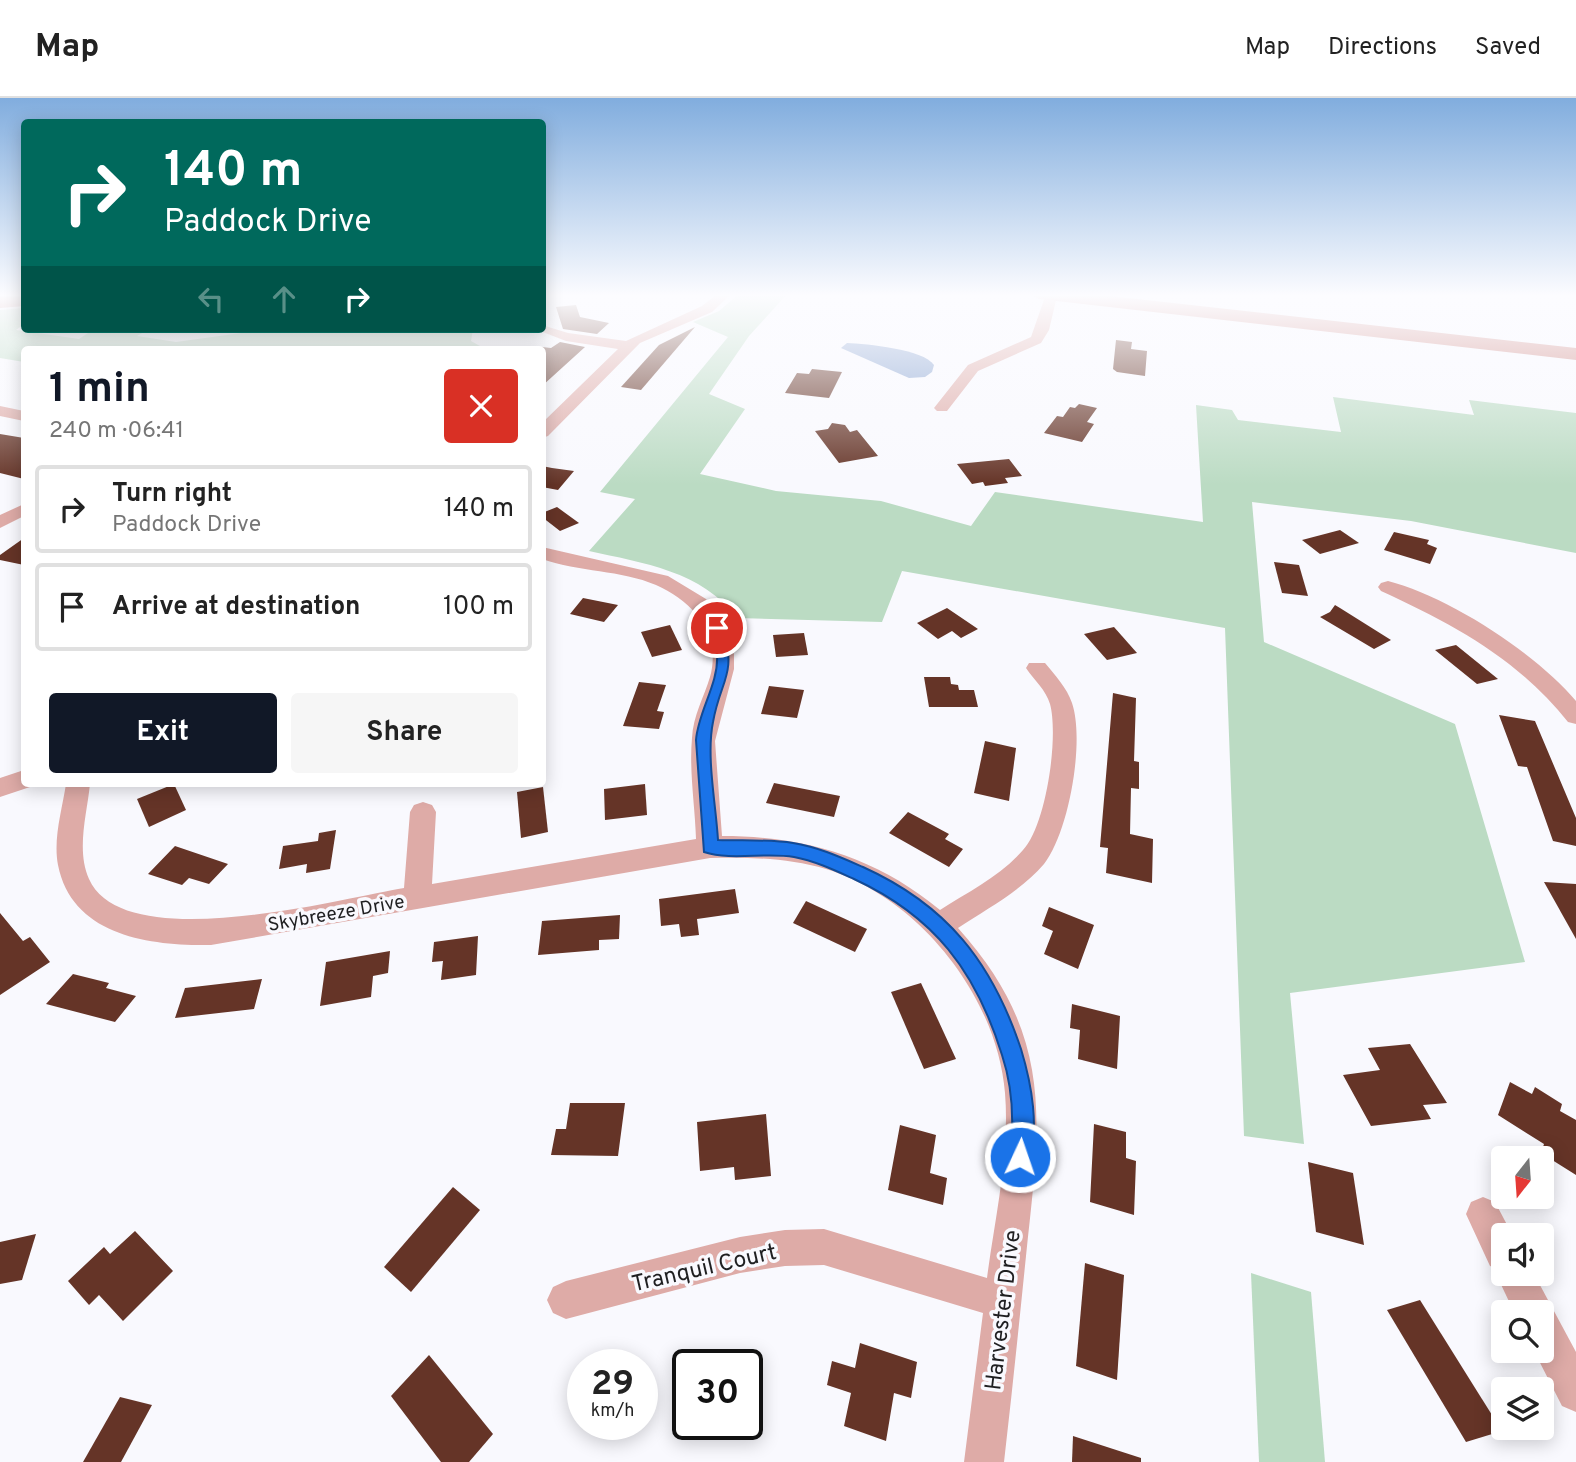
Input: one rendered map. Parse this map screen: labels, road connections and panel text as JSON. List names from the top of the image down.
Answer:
{
  "streets": {
    "street": ["Skybreeze Drive", "Tranquil Court", "Harvester Drive"]
  },
  "crossings": [
    ["Skybreeze Drive", "Harvester Drive"],
    ["Tranquil Court", "Harvester Drive"]
  ],
  "north": "bottom",
  "page": {
    "header": "Map",
    "nav": ["Map", "Directions", "Saved"],
    "turn": ["140 m", "Paddock Drive"],
    "heading": ["1 min", "240 m · 06:41"],
    "list": [
      {
        "name": "Turn right",
        "note": "Paddock Drive",
        "value": "140 m"
      },
      {
        "name": "Arrive at destination",
        "value": "100 m"
      }
    ],
    "buttons": ["Exit", "Share"],
    "speed": "29 km/h",
    "limit": "30"
  }
}
